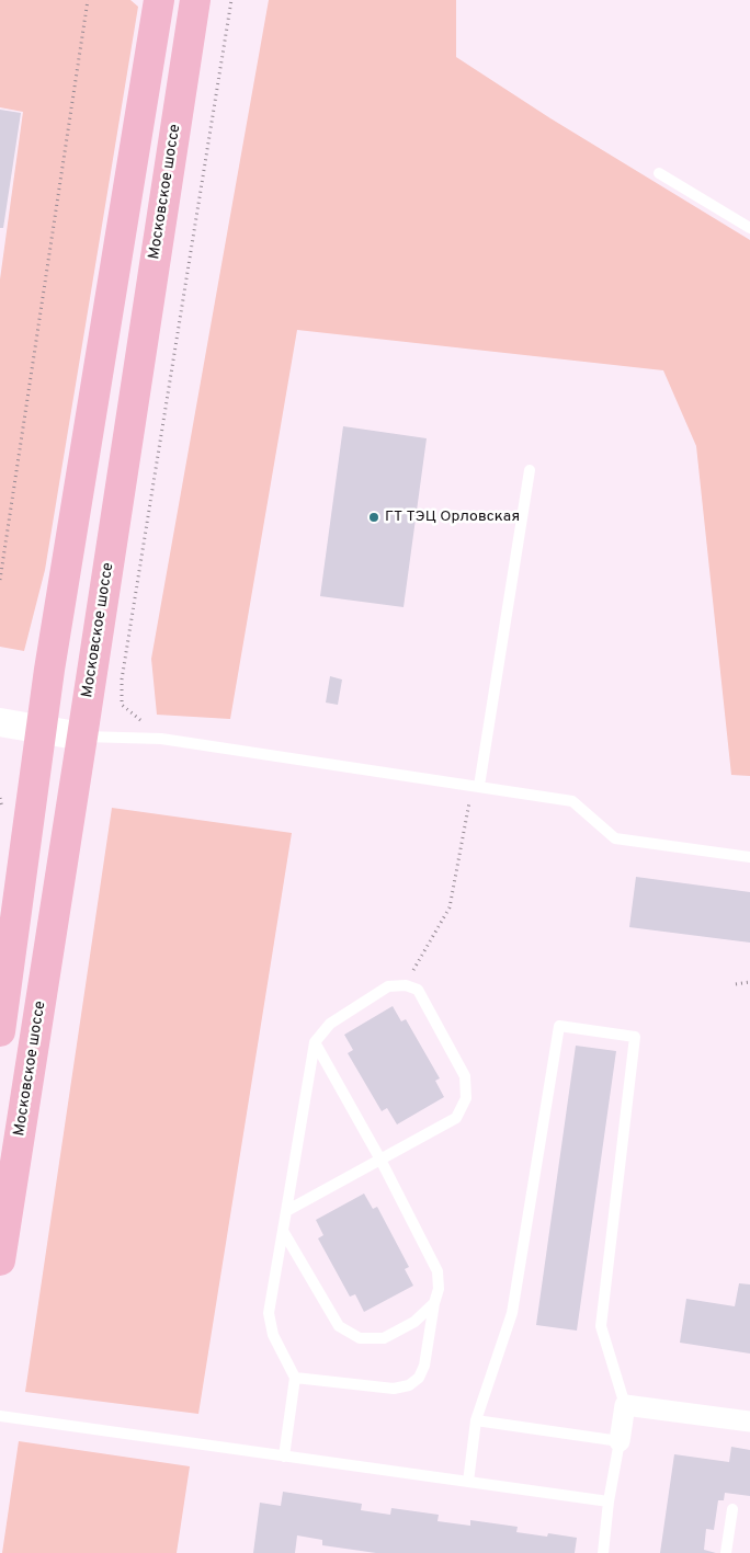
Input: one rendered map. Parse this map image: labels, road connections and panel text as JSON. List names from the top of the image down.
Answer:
{
  "streets": {
    "main road": ["Московское шоссе"]
  },
  "places": ["ГТ ТЭЦ Орловская"]
}
